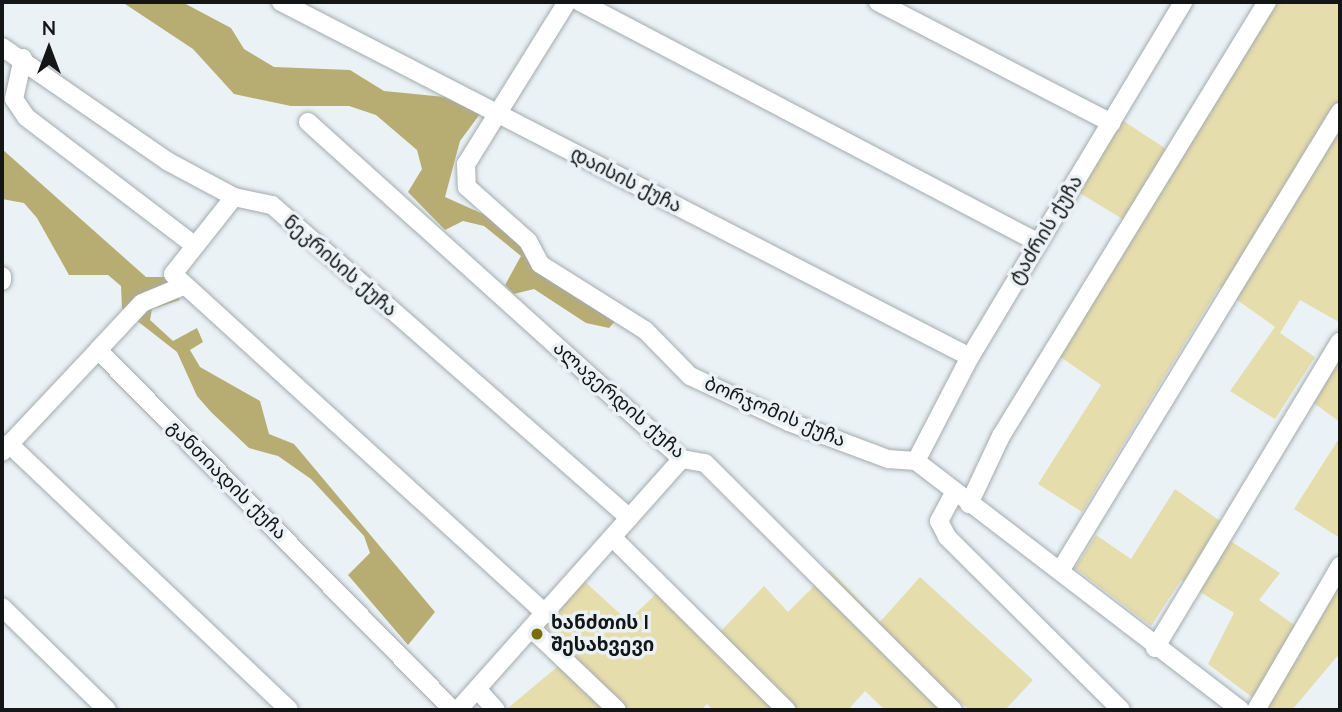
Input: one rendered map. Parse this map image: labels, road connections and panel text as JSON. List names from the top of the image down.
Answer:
{
  "streets": {
    "street": [
      "დაისის ქუჩა",
      "ტაძრის ქუჩა",
      "ნეკრისის ქუჩა",
      "ალავერდის ქუჩა",
      "ბორჯომის ქუჩა",
      "განთიადის ქუჩა"
    ]
  },
  "crossings": [
    ["დაისის ქუჩა", "ტაძრის ქუჩა"],
    ["დაისის ქუჩა", "ბორჯომის ქუჩა"],
    ["ტაძრის ქუჩა", "ბორჯომის ქუჩა"]
  ],
  "places": ["ხანძთის I შესახვევი"],
  "north": "top"
}
